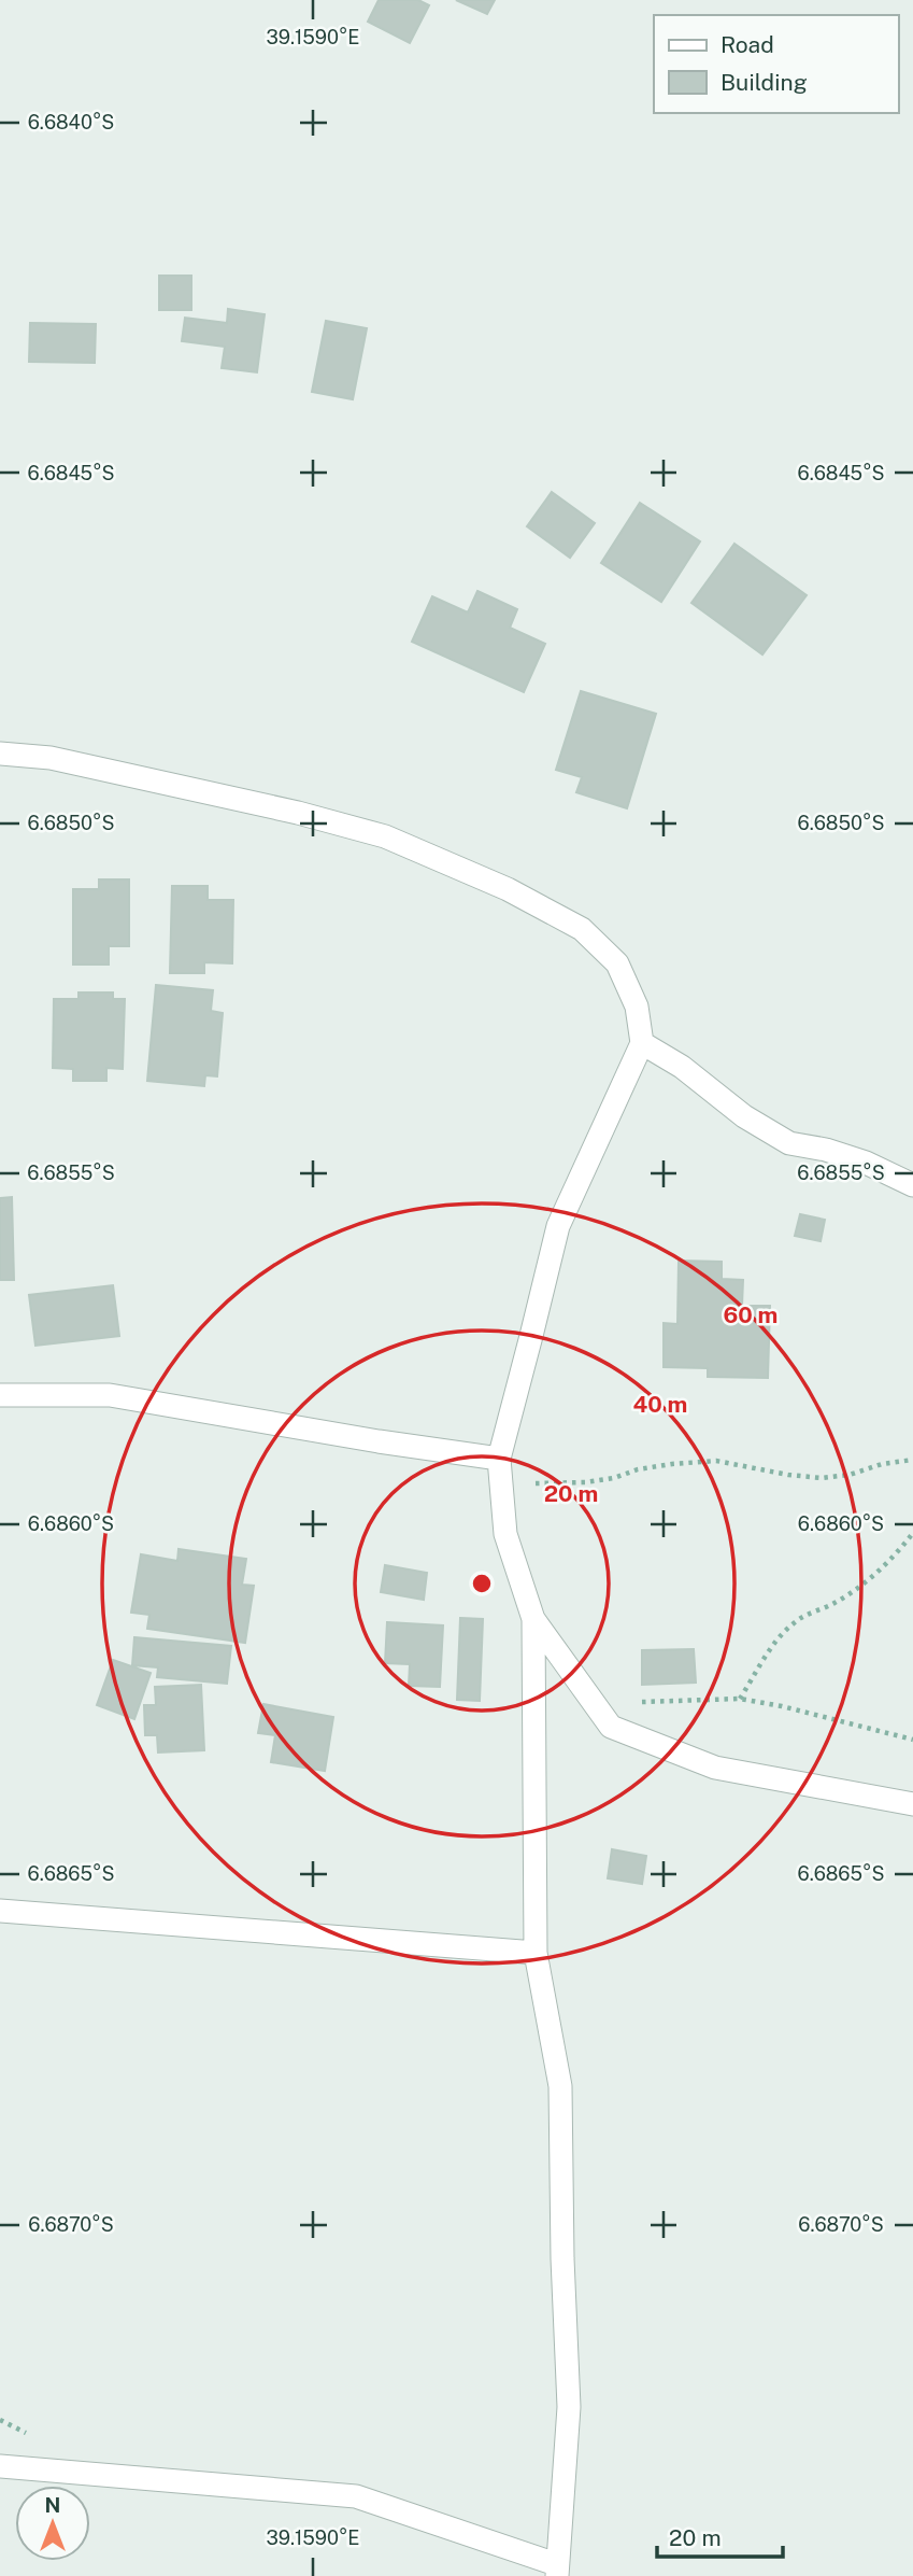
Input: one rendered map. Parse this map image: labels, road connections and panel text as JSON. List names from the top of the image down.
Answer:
{
  "legend": ["Road", "Building"],
  "scale_bar": "20 m",
  "north": "top",
  "coordinates": [
    "39.1590°E",
    "6.6840°S",
    "6.6845°S",
    "6.6850°S",
    "6.6855°S",
    "6.6860°S",
    "6.6865°S",
    "6.6870°S"
  ],
  "rings": ["60 m", "40 m", "20 m"]
}
